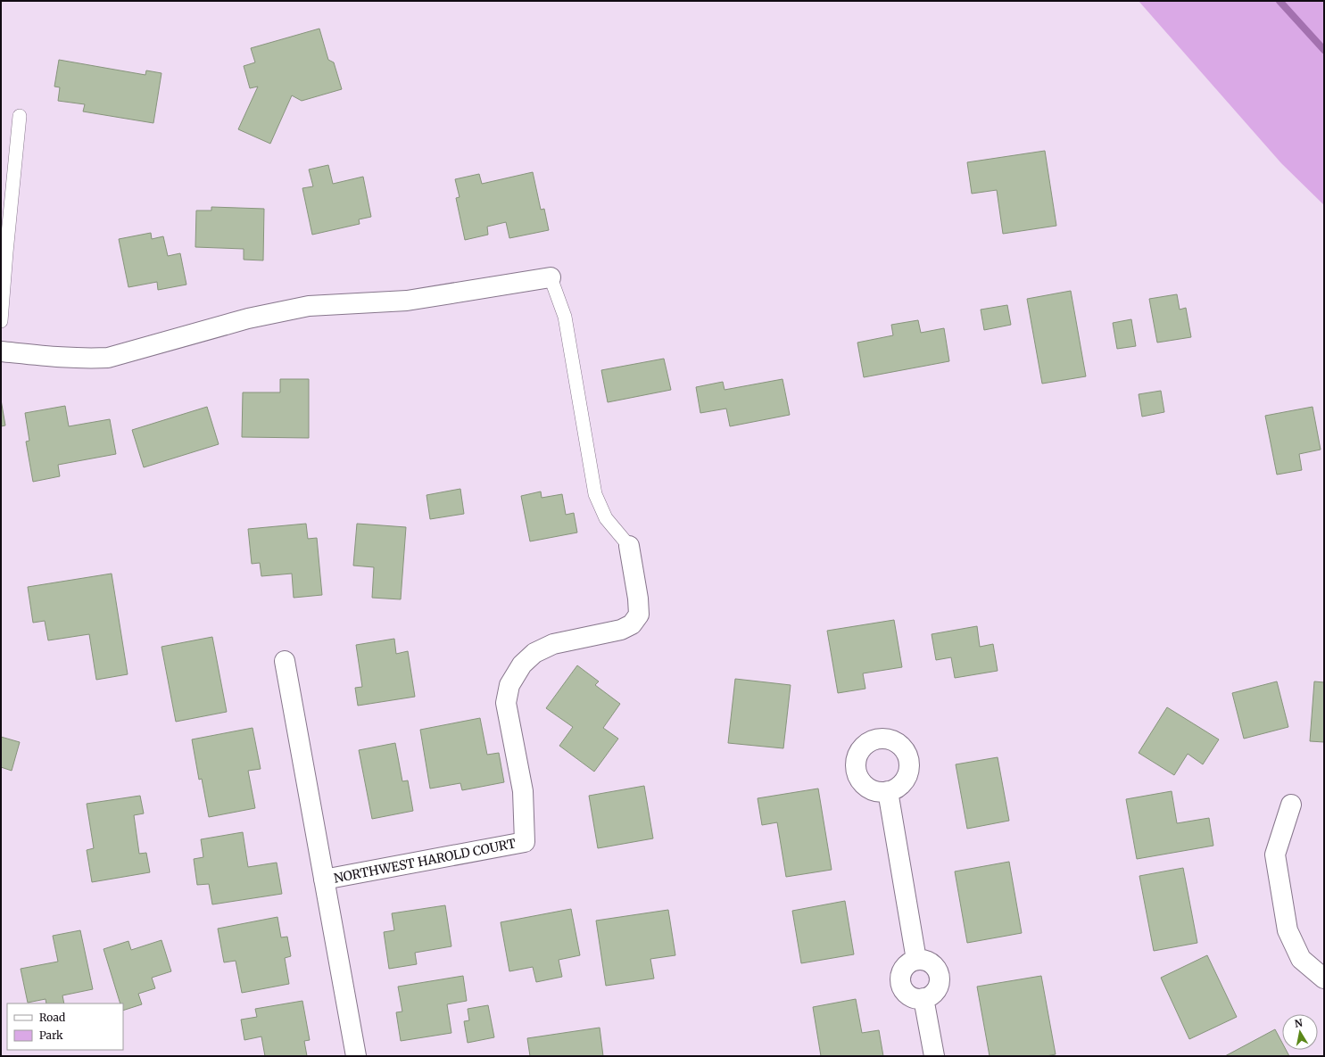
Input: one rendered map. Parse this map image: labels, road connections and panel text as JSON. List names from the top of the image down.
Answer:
{
  "streets": {
    "street": ["NORTHWEST HAROLD COURT"]
  },
  "legend": ["Road", "Park"],
  "north": "top"
}
